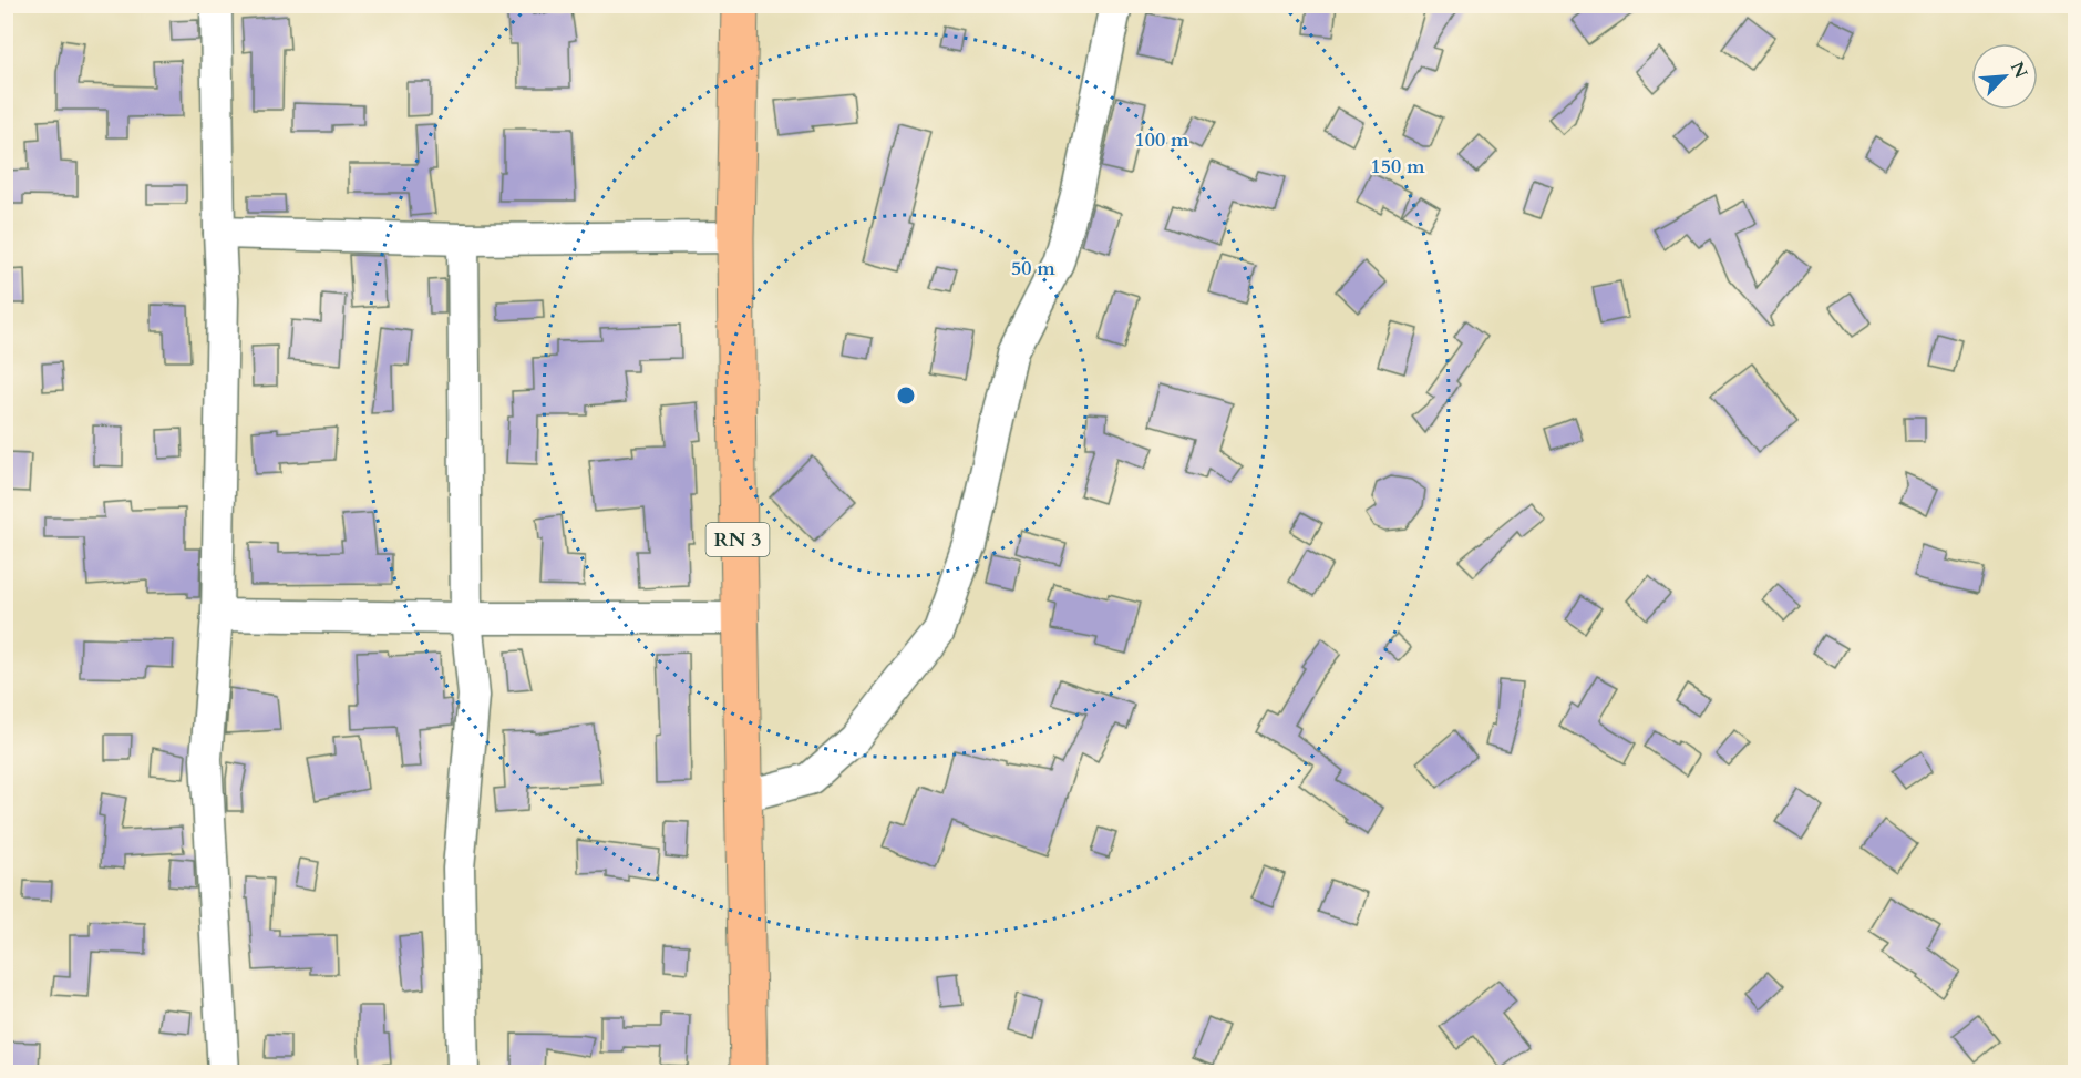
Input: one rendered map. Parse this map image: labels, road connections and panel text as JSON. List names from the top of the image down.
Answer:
{
  "streets": {
    "main road": ["RN 3"]
  },
  "north": "top right",
  "rings": ["100 m", "150 m", "50 m"]
}
